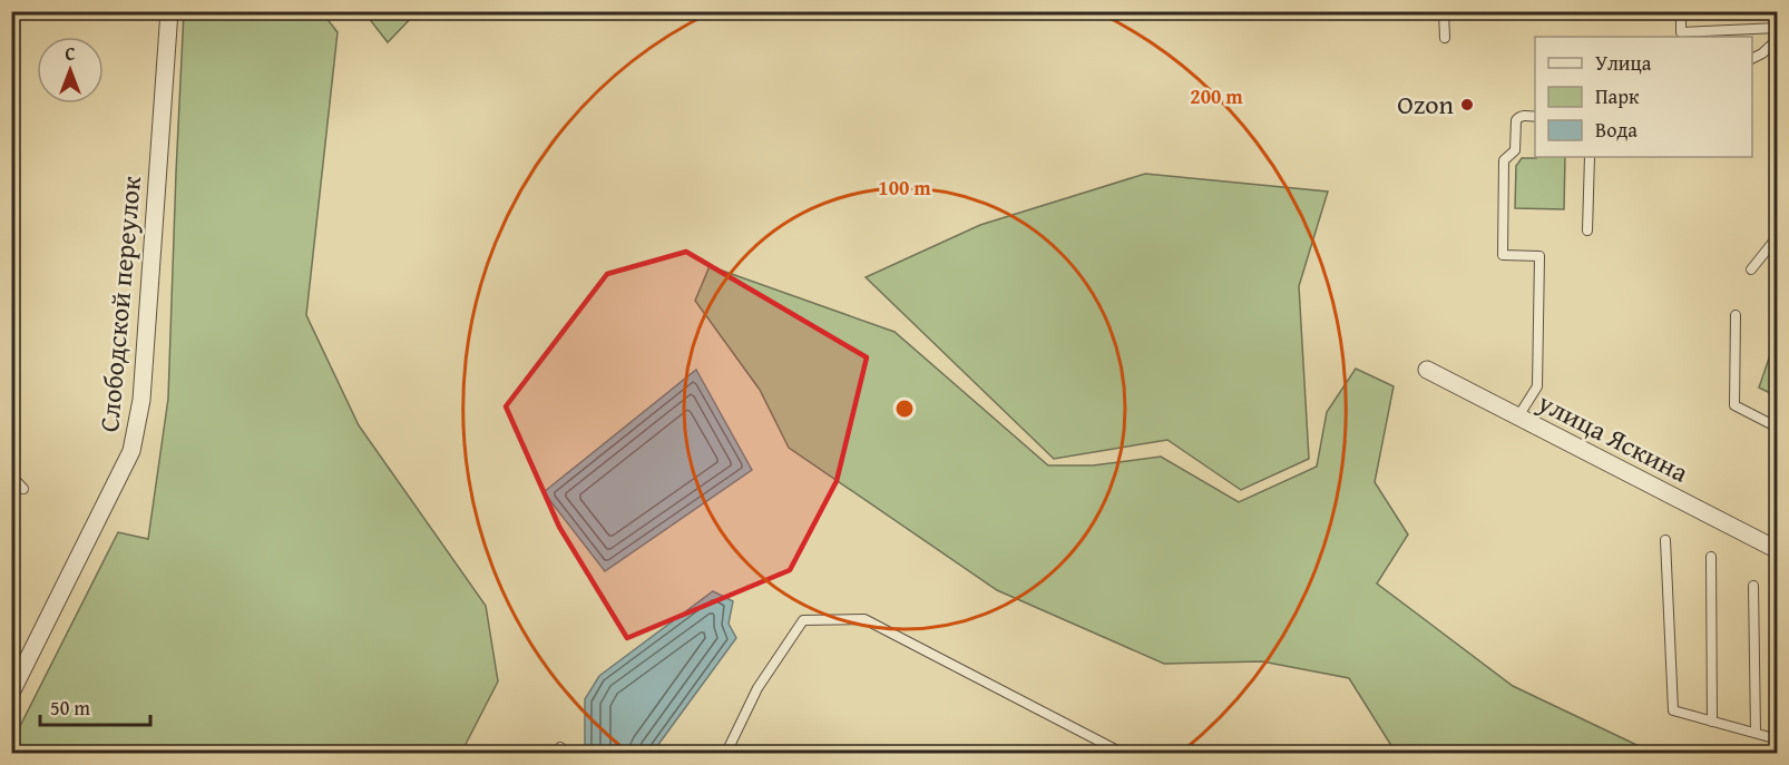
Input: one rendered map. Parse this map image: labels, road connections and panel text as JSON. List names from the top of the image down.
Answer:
{
  "streets": {
    "street": ["Слободской переулок", "улица Яскина"]
  },
  "places": ["Ozon"],
  "legend": ["Улица", "Парк", "Вода"],
  "scale_bar": "50 m",
  "north": "top",
  "rings": ["200 m", "100 m"]
}
